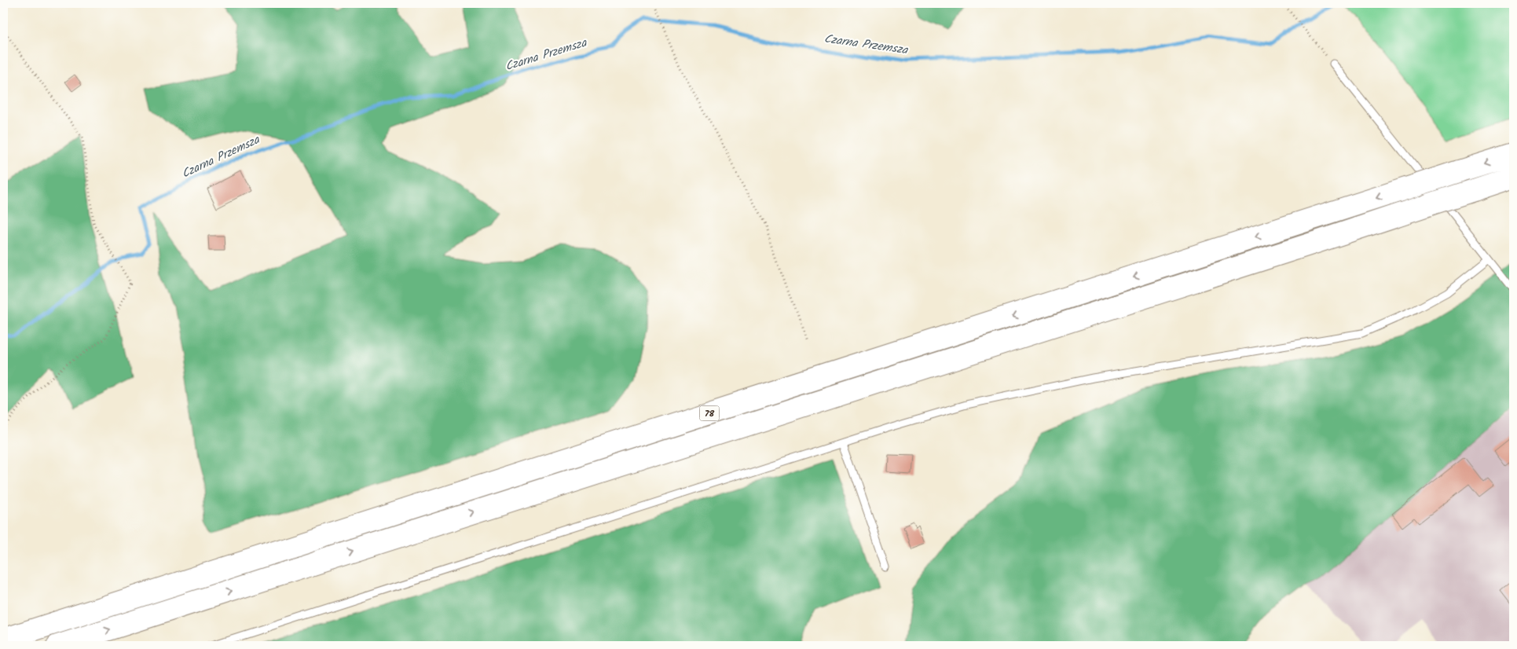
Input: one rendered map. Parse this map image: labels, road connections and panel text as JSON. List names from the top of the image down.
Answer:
{
  "streets": {
    "main road": ["78"]
  },
  "water": ["Czarna Przemsza"]
}
